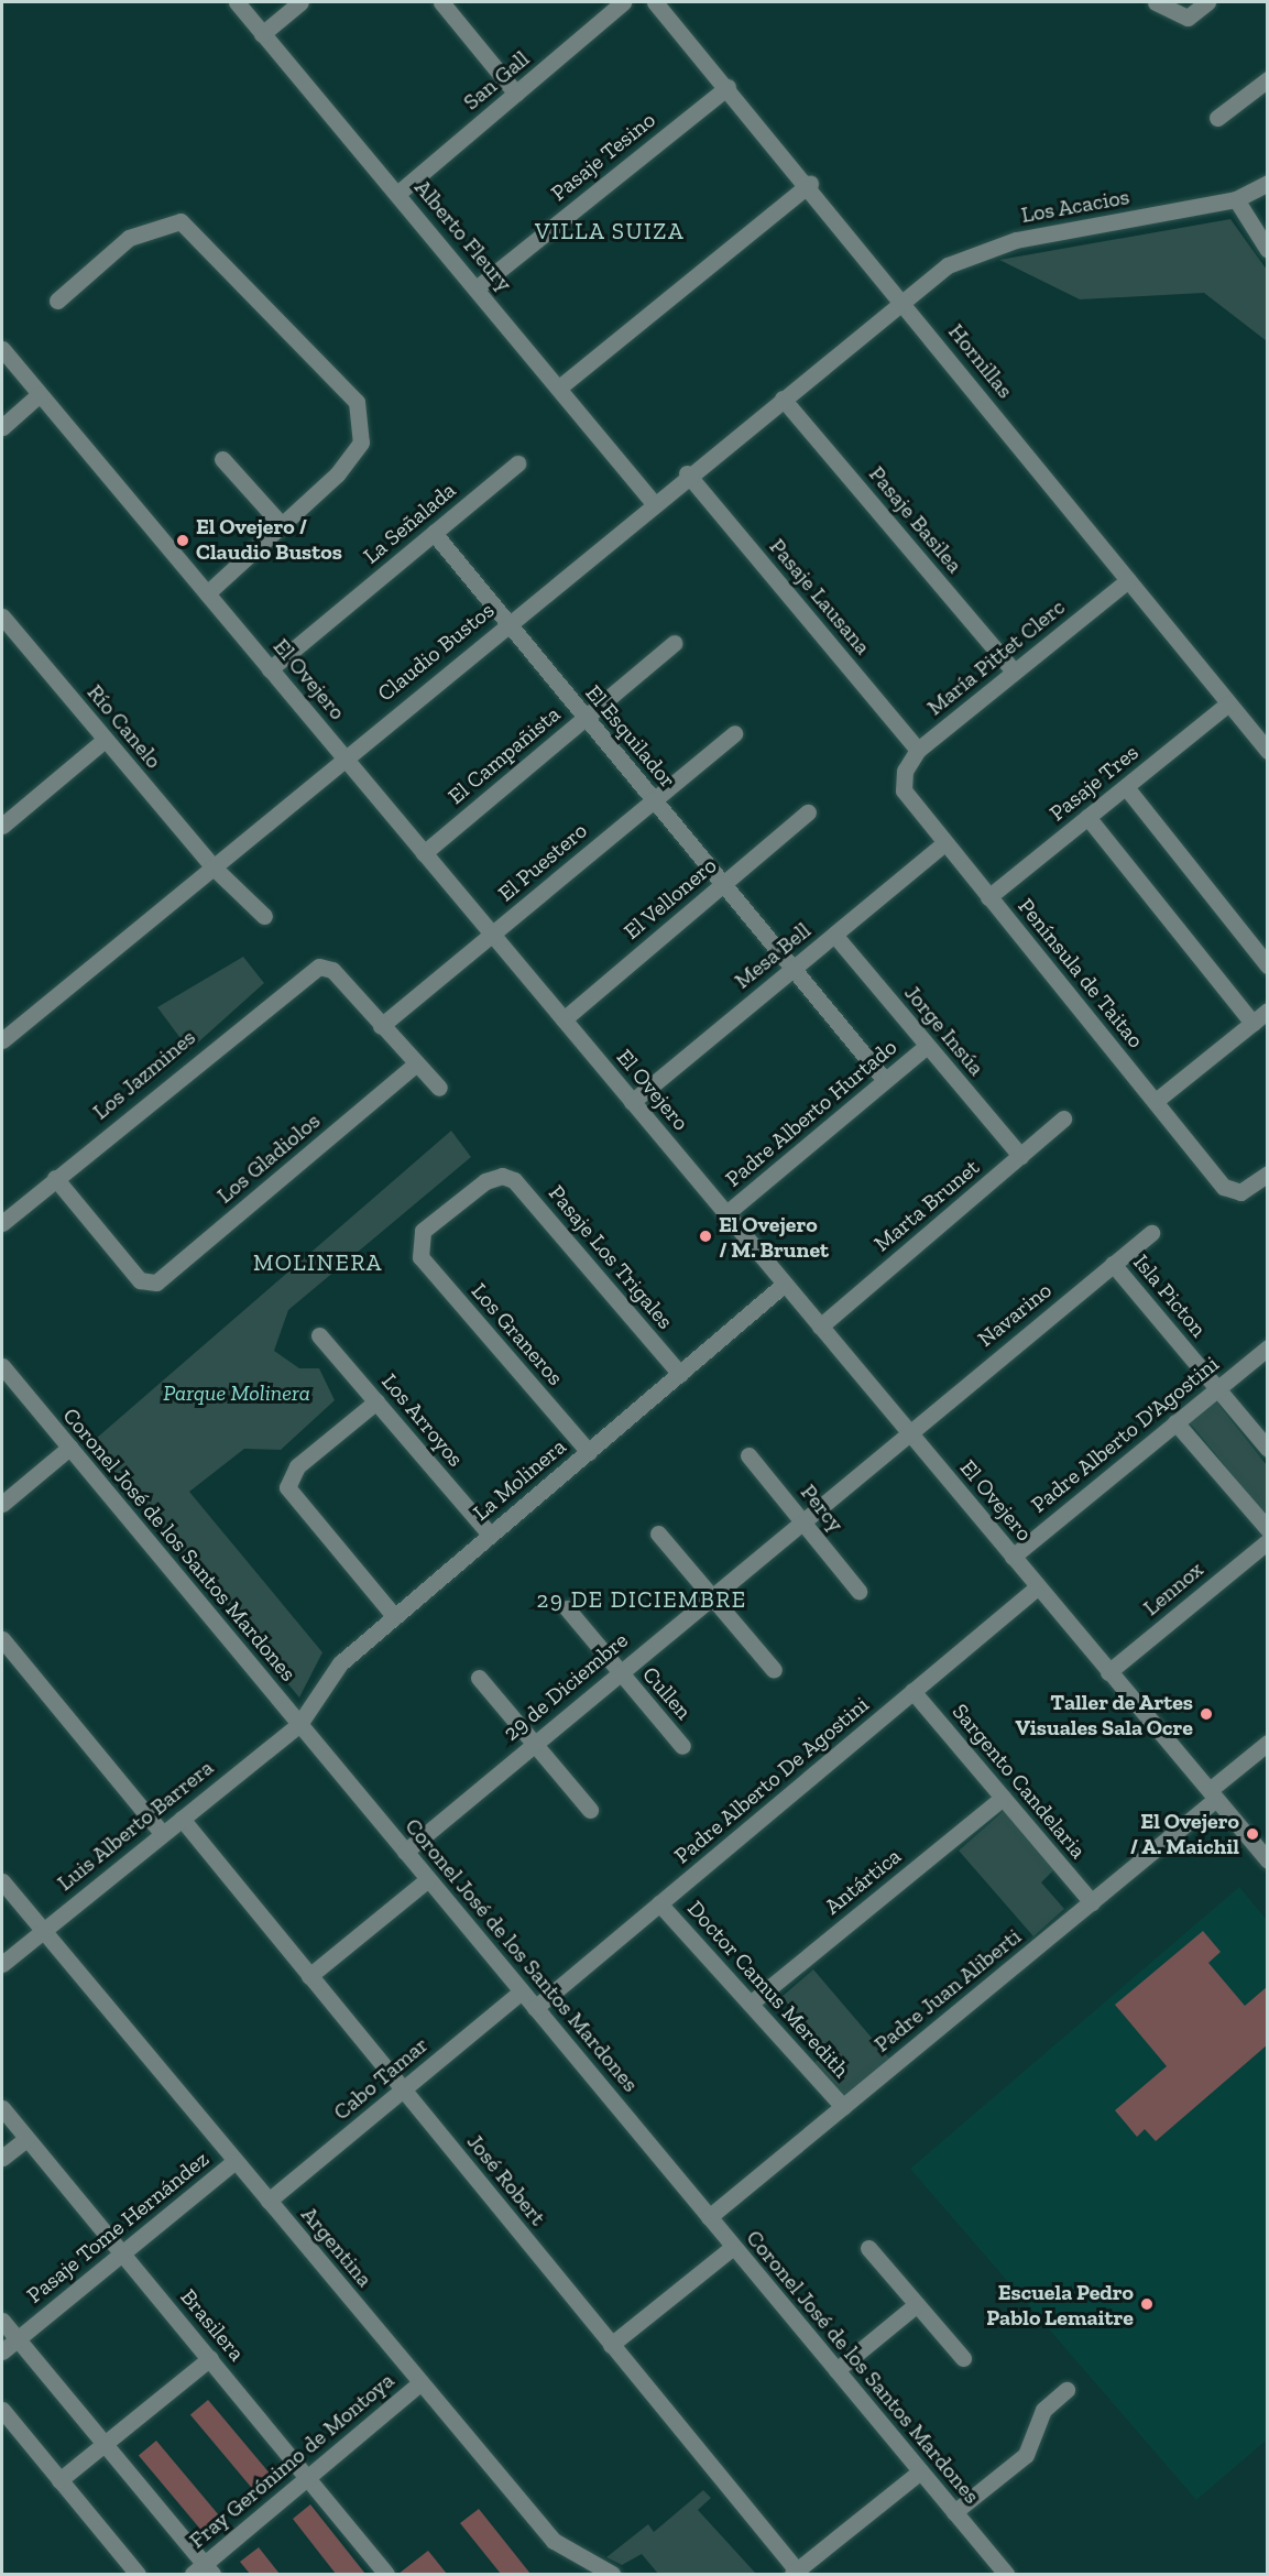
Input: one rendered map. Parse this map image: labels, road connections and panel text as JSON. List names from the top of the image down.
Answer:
{
  "streets": {
    "street": [
      "San Gall",
      "Pasaje Tesino",
      "Los Acacios",
      "Alberto Fleury",
      "Hornillas",
      "Pasaje Basilea",
      "La Señalada",
      "Pasaje Lausana",
      "Claudio Bustos",
      "María Pittet Clerc",
      "El Ovejero",
      "Río Canelo",
      "El Esquilador",
      "El Campañista",
      "Pasaje Tres",
      "El Puestero",
      "El Vellonero",
      "Mesa Bell",
      "Península de Taitao",
      "Jorge Insúa",
      "Los Jazmines",
      "Padre Alberto Hurtado",
      "Los Gladiolos",
      "Marta Brunet",
      "Pasaje Los Trigales",
      "Isla Picton",
      "Navarino",
      "Los Graneros",
      "Los Arroyos",
      "Padre Alberto D'Agostini",
      "La Molinera",
      "Percy",
      "Coronel José de los Santos Mardones",
      "Lennox",
      "29 de Diciembre",
      "Cullen",
      "Padre Alberto De Agostini",
      "Sargento Candelaria",
      "Luis Alberto Barrera",
      "Antártica",
      "Doctor Camus Meredith",
      "Padre Juan Aliberti",
      "Cabo Tamar",
      "José Robert",
      "Pasaje Tome Hernández",
      "Argentina",
      "Brasilera",
      "Fray Gerónimo de Montoya"
    ]
  },
  "crossings": [
    ["San Gall", "Alberto Fleury"],
    ["Pasaje Tesino", "Alberto Fleury"],
    ["Pasaje Tesino", "Hornillas"],
    ["Los Acacios", "Hornillas"],
    ["Los Acacios", "Claudio Bustos"],
    ["Alberto Fleury", "Claudio Bustos"],
    ["Hornillas", "Claudio Bustos"],
    ["Hornillas", "María Pittet Clerc"],
    ["Hornillas", "Pasaje Tres"],
    ["Pasaje Basilea", "Claudio Bustos"],
    ["Pasaje Basilea", "María Pittet Clerc"],
    ["La Señalada", "El Ovejero"],
    ["La Señalada", "El Esquilador"],
    ["Pasaje Lausana", "Claudio Bustos"],
    ["Pasaje Lausana", "María Pittet Clerc"],
    ["Claudio Bustos", "El Ovejero"],
    ["Claudio Bustos", "Río Canelo"],
    ["Claudio Bustos", "El Esquilador"],
    ["María Pittet Clerc", "Península de Taitao"],
    ["El Ovejero", "El Campañista"],
    ["El Ovejero", "El Puestero"],
    ["El Ovejero", "El Vellonero"],
    ["El Ovejero", "Mesa Bell"],
    ["El Ovejero", "Padre Alberto Hurtado"],
    ["El Ovejero", "Marta Brunet"],
    ["El Ovejero", "Navarino"],
    ["El Ovejero", "Padre Alberto D'Agostini"],
    ["El Ovejero", "La Molinera"],
    ["El Ovejero", "Lennox"],
    ["El Ovejero", "29 de Diciembre"],
    ["El Ovejero", "Padre Alberto De Agostini"],
    ["El Ovejero", "Padre Juan Aliberti"],
    ["El Esquilador", "El Campañista"],
    ["El Esquilador", "El Puestero"],
    ["El Esquilador", "El Vellonero"],
    ["El Esquilador", "Mesa Bell"],
    ["El Esquilador", "Padre Alberto Hurtado"],
    ["Pasaje Tres", "Península de Taitao"],
    ["El Puestero", "Los Jazmines"],
    ["Mesa Bell", "Península de Taitao"],
    ["Mesa Bell", "Jorge Insúa"],
    ["Jorge Insúa", "Padre Alberto Hurtado"],
    ["Jorge Insúa", "Marta Brunet"],
    ["Los Jazmines", "Los Gladiolos"],
    ["Pasaje Los Trigales", "Los Graneros"],
    ["Pasaje Los Trigales", "La Molinera"],
    ["Isla Picton", "Navarino"],
    ["Isla Picton", "Padre Alberto D'Agostini"],
    ["Navarino", "29 de Diciembre"],
    ["Los Graneros", "La Molinera"],
    ["Los Arroyos", "La Molinera"],
    ["La Molinera", "Coronel José de los Santos Mardones"],
    ["La Molinera", "Luis Alberto Barrera"],
    ["Percy", "29 de Diciembre"],
    ["Coronel José de los Santos Mardones", "29 de Diciembre"],
    ["Coronel José de los Santos Mardones", "Padre Alberto De Agostini"],
    ["Coronel José de los Santos Mardones", "Luis Alberto Barrera"],
    ["Coronel José de los Santos Mardones", "Padre Juan Aliberti"],
    ["Coronel José de los Santos Mardones", "Cabo Tamar"],
    ["29 de Diciembre", "Cullen"],
    ["Padre Alberto De Agostini", "Sargento Candelaria"],
    ["Padre Alberto De Agostini", "Doctor Camus Meredith"],
    ["Sargento Candelaria", "Antártica"],
    ["Sargento Candelaria", "Padre Juan Aliberti"],
    ["Luis Alberto Barrera", "José Robert"],
    ["Luis Alberto Barrera", "Argentina"],
    ["Antártica", "Doctor Camus Meredith"],
    ["Doctor Camus Meredith", "Padre Juan Aliberti"],
    ["Cabo Tamar", "José Robert"],
    ["Cabo Tamar", "Argentina"],
    ["Pasaje Tome Hernández", "Argentina"],
    ["Pasaje Tome Hernández", "Brasilera"],
    ["Argentina", "Fray Gerónimo de Montoya"],
    ["Brasilera", "Fray Gerónimo de Montoya"]
  ],
  "districts": ["VILLA SUIZA", "MOLINERA", "29 DE DICIEMBRE"],
  "parks": ["Parque Molinera"],
  "places": [
    "El Ovejero / Claudio Bustos",
    "El Ovejero / M. Brunet",
    "Taller de Artes Visuales Sala Ocre",
    "El Ovejero / A. Maichil",
    "Escuela Pedro Pablo Lemaitre"
  ]
}
